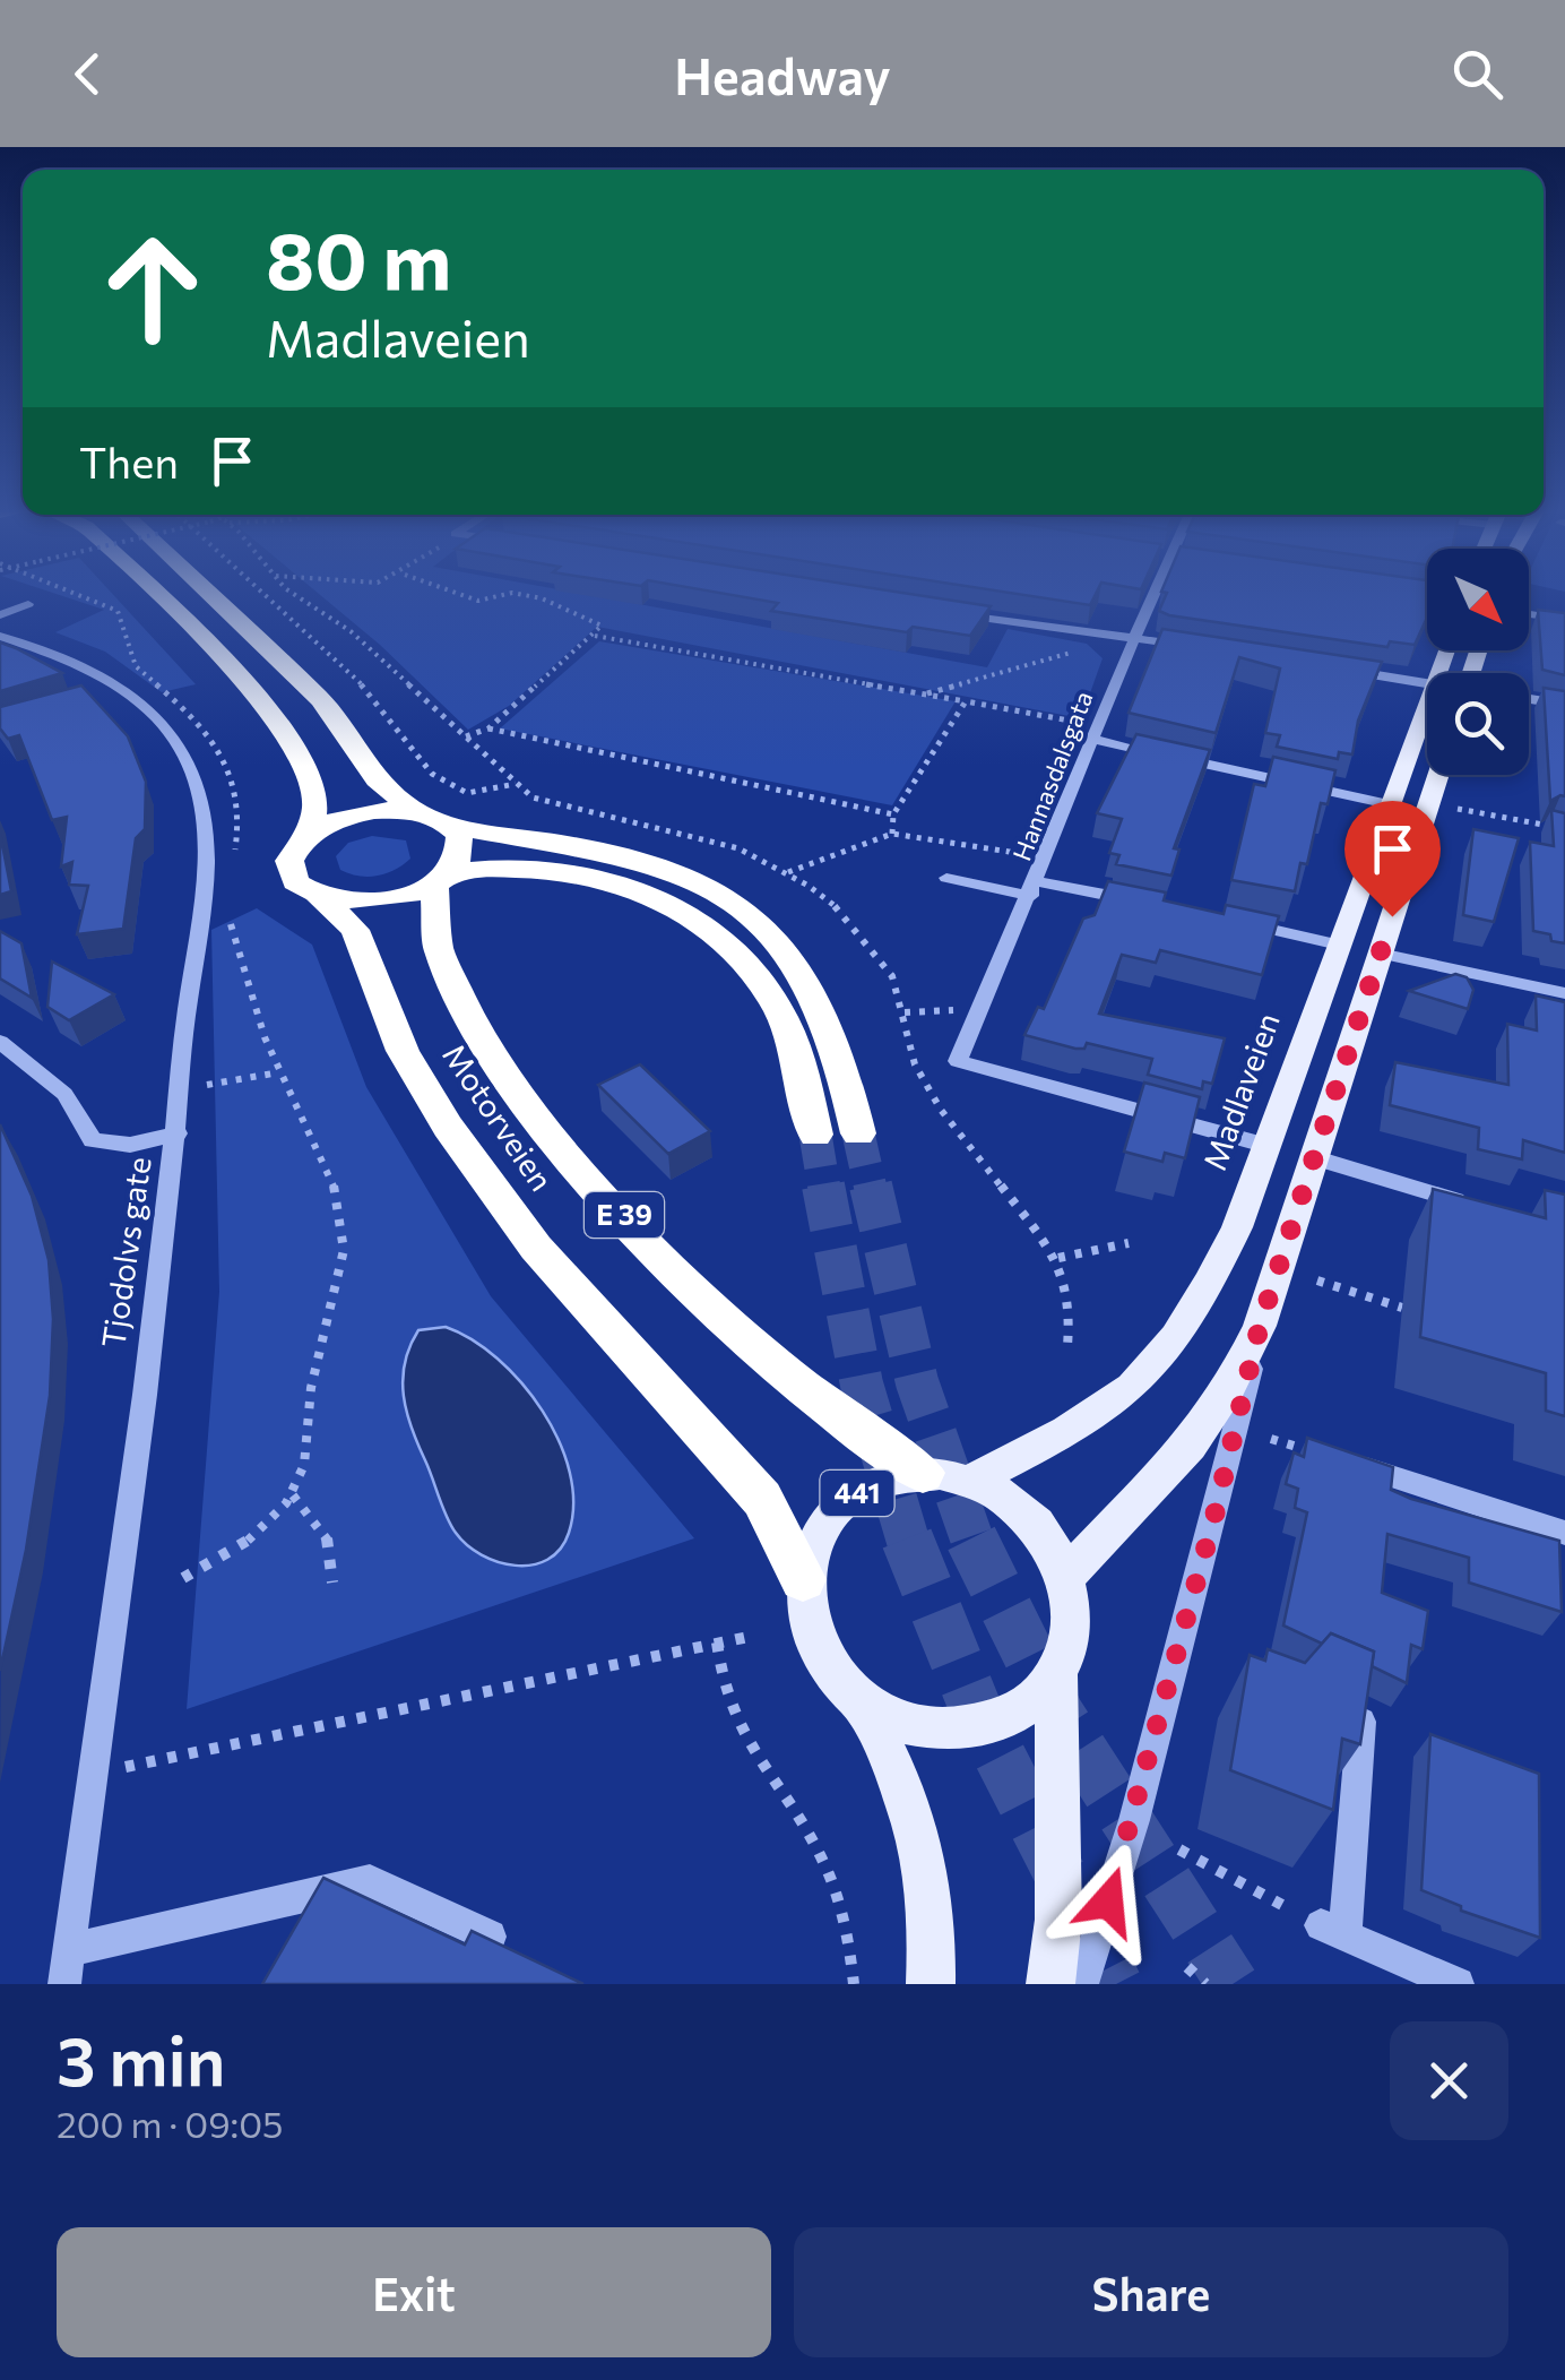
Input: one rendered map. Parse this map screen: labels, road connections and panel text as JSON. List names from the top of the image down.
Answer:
{
  "streets": {
    "highway": ["Motorveien", "E 39"],
    "main road": ["Madlaveien", "441"],
    "street": ["Hannasdalsgata", "Tjodolvs gate"]
  },
  "crossings": [
    ["Hannasdalsgata", "Madlaveien"],
    ["Madlaveien", "Motorveien"],
    ["Madlaveien", "441"],
    ["Motorveien", "E 39"],
    ["Motorveien", "441"]
  ],
  "north": "bottom right",
  "page": {
    "header": "Headway",
    "turn": ["80 m", "Madlaveien"],
    "then": "Then",
    "heading": ["3 min", "200 m · 09:05"],
    "buttons": ["Exit", "Share"]
  }
}
